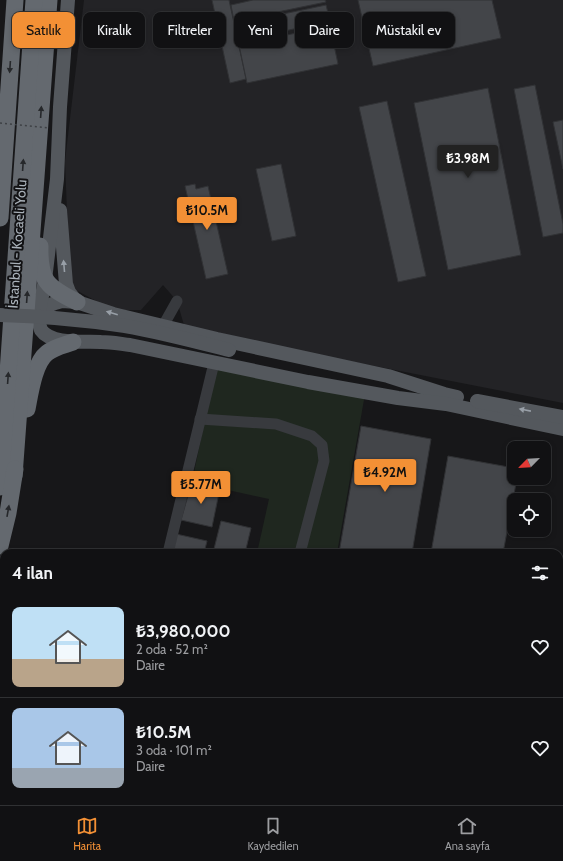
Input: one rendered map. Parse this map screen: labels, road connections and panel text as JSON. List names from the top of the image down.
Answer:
{
  "streets": {
    "highway": ["İstanbul - Kocaeli Yolu"]
  },
  "north": "bottom left",
  "page": {
    "chip": [
      "Satılık",
      "Kiralık",
      "Filtreler",
      "Yeni",
      "Daire",
      "Müstakil ev"
    ],
    "price": [
      "₺3.98M",
      "₺10.5M",
      "₺4.92M",
      "₺5.77M"
    ],
    "heading": "4 ilan",
    "list": [
      {
        "name": "₺3,980,000",
        "note": "2 oda · 52 m² · Daire"
      },
      {
        "name": "₺10.5M",
        "note": "3 oda · 101 m² · Daire"
      }
    ],
    "tabs": ["Harita", "Kaydedilen", "Ana sayfa"]
  }
}
